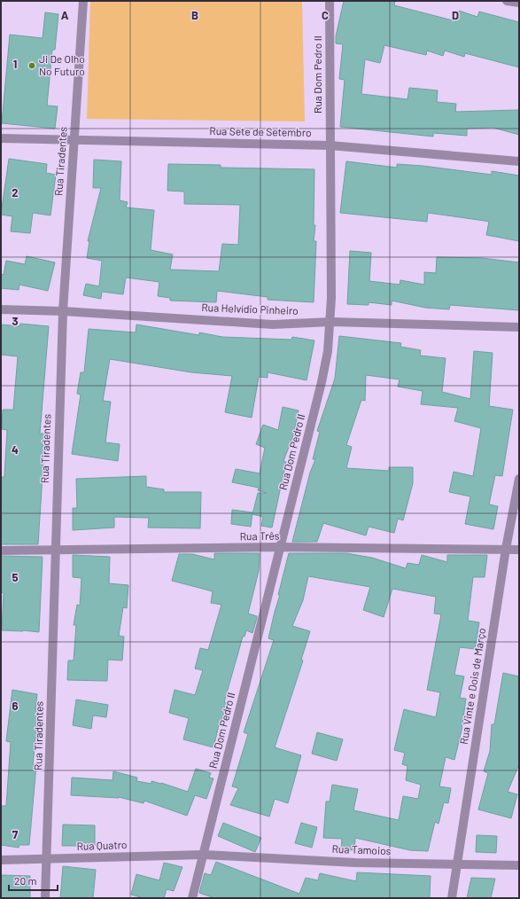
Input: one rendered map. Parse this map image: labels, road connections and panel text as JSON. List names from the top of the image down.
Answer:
{
  "streets": {
    "street": [
      "Rua Dom Pedro II",
      "Rua Sete de Setembro",
      "Rua Tiradentes",
      "Rua Helvídio Pinheiro",
      "Rua Três",
      "Rua Vinte e Dois de Março",
      "Rua Quatro",
      "Rua Tamoios"
    ]
  },
  "crossings": [
    ["Rua Dom Pedro II", "Rua Sete de Setembro"],
    ["Rua Dom Pedro II", "Rua Helvídio Pinheiro"],
    ["Rua Dom Pedro II", "Rua Três"],
    ["Rua Dom Pedro II", "Rua Quatro"],
    ["Rua Dom Pedro II", "Rua Tamoios"],
    ["Rua Sete de Setembro", "Rua Tiradentes"],
    ["Rua Tiradentes", "Rua Helvídio Pinheiro"],
    ["Rua Tiradentes", "Rua Três"],
    ["Rua Tiradentes", "Rua Quatro"],
    ["Rua Três", "Rua Vinte e Dois de Março"],
    ["Rua Vinte e Dois de Março", "Rua Tamoios"],
    ["Rua Quatro", "Rua Tamoios"]
  ],
  "places": ["Ji De Olho No Futuro"],
  "scale_bar": "20 m",
  "grid": {
    "columns": [
      "A",
      "B",
      "C",
      "D"
    ],
    "rows": [
      "1",
      "2",
      "3",
      "4",
      "5",
      "6",
      "7"
    ]
  }
}
